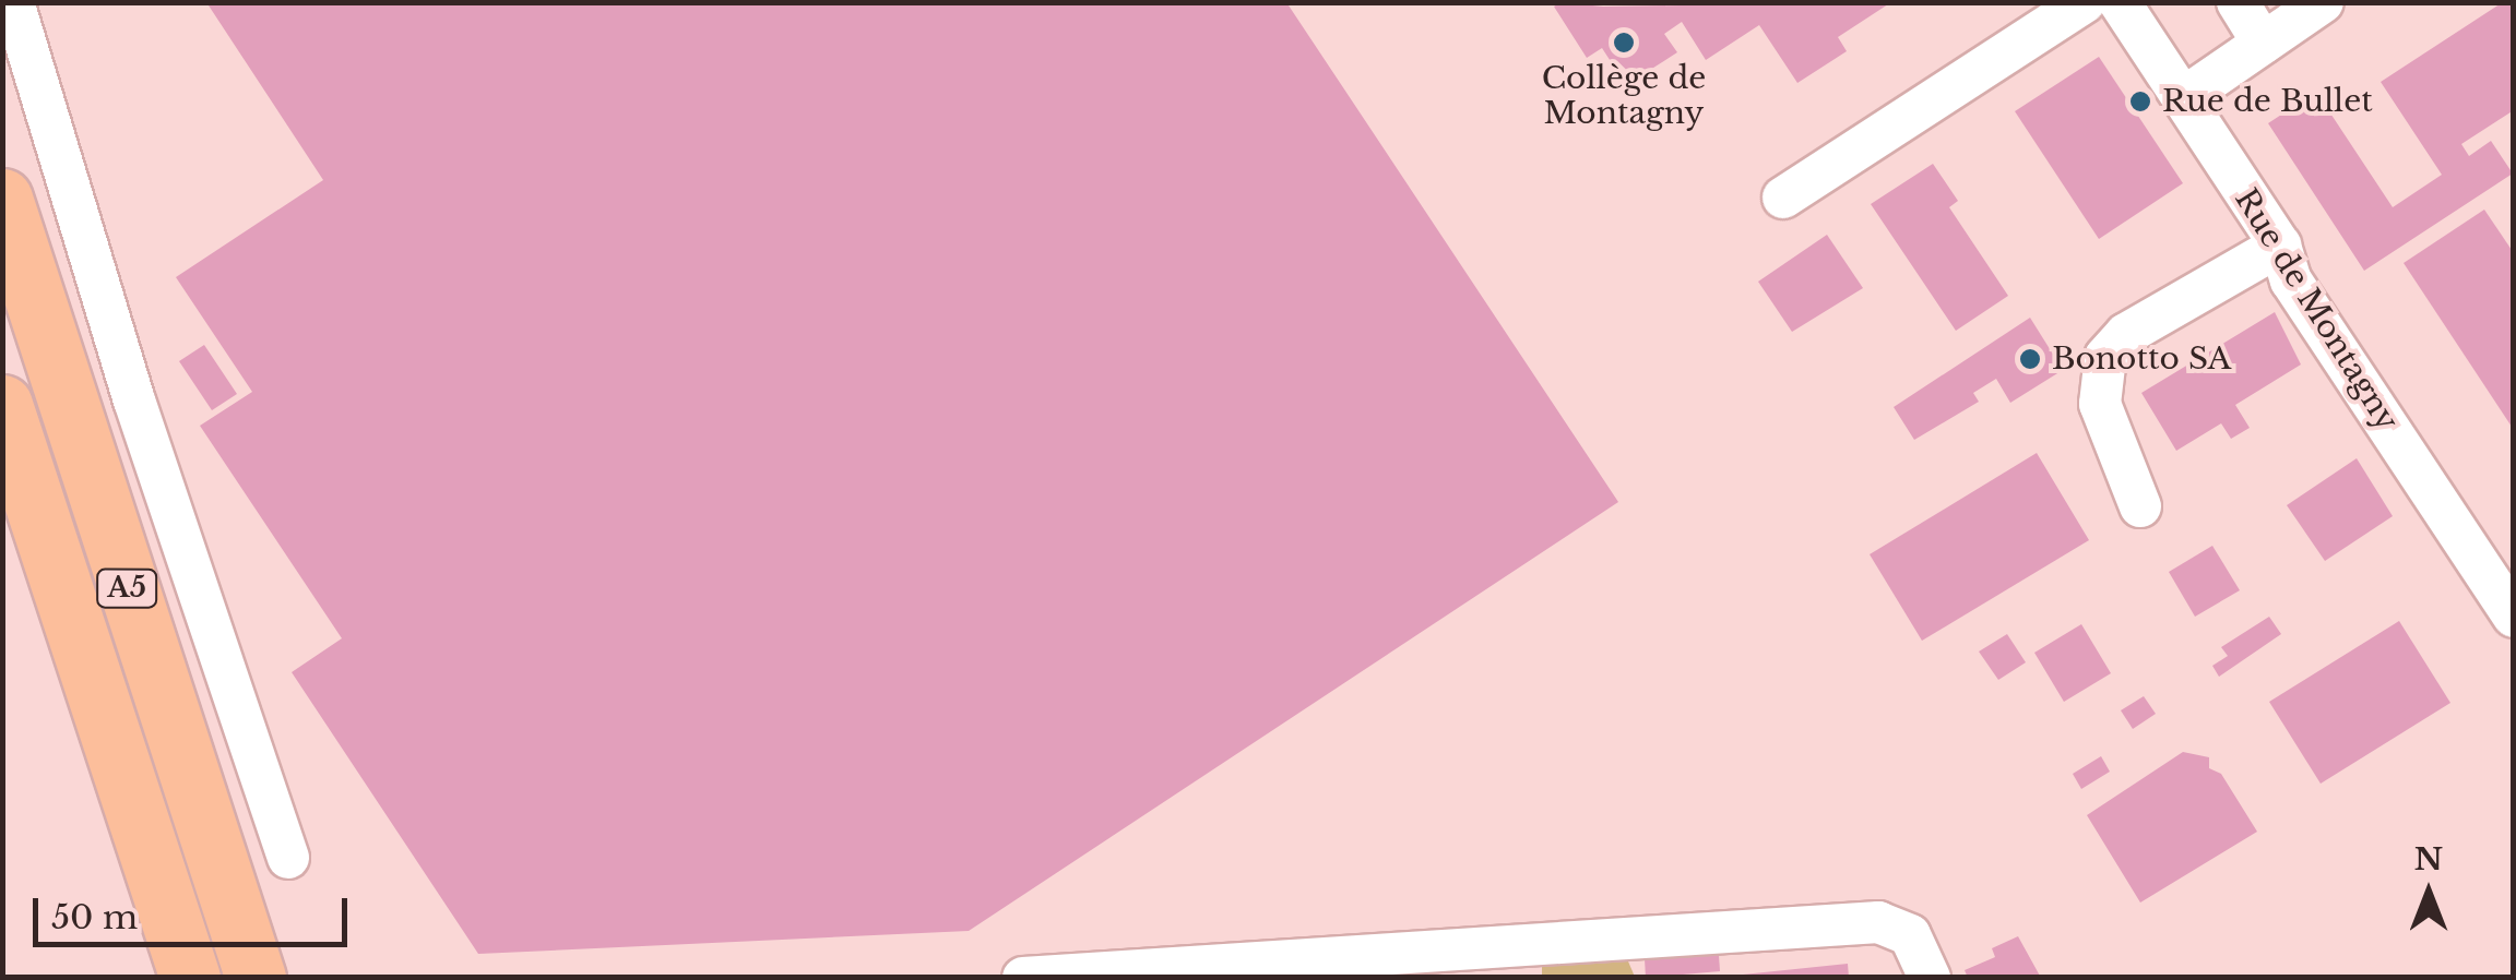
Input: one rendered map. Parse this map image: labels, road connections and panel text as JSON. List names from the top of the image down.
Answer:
{
  "streets": {
    "highway": ["A5"],
    "street": ["Rue de Montagny"]
  },
  "places": ["Collège de Montagny", "Rue de Bullet", "Bonotto SA"],
  "scale_bar": "50 m",
  "north": "top"
}
